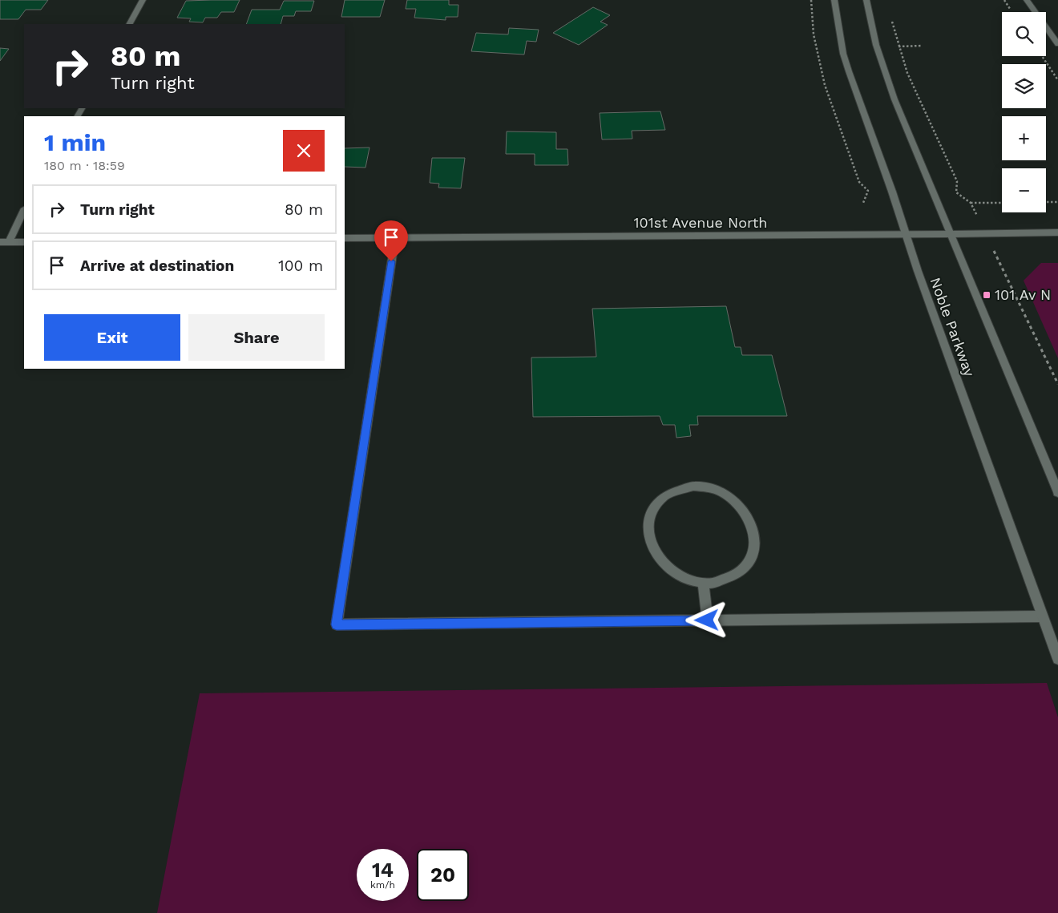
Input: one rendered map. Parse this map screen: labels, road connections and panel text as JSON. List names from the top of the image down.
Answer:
{
  "streets": {
    "main road": ["101st Avenue North", "Noble Parkway"]
  },
  "crossings": [
    ["101st Avenue North", "Noble Parkway"]
  ],
  "places": {
    "transit": ["101 Av N"]
  },
  "page": {
    "map_buttons": ["+", "−"],
    "turn": ["80 m", "Turn right"],
    "heading": ["1 min", "180 m · 18:59"],
    "list": [
      {
        "name": "Turn right",
        "value": "80 m"
      },
      {
        "name": "Arrive at destination",
        "value": "100 m"
      }
    ],
    "buttons": ["Exit", "Share"],
    "speed": "14 km/h",
    "limit": "20"
  }
}
